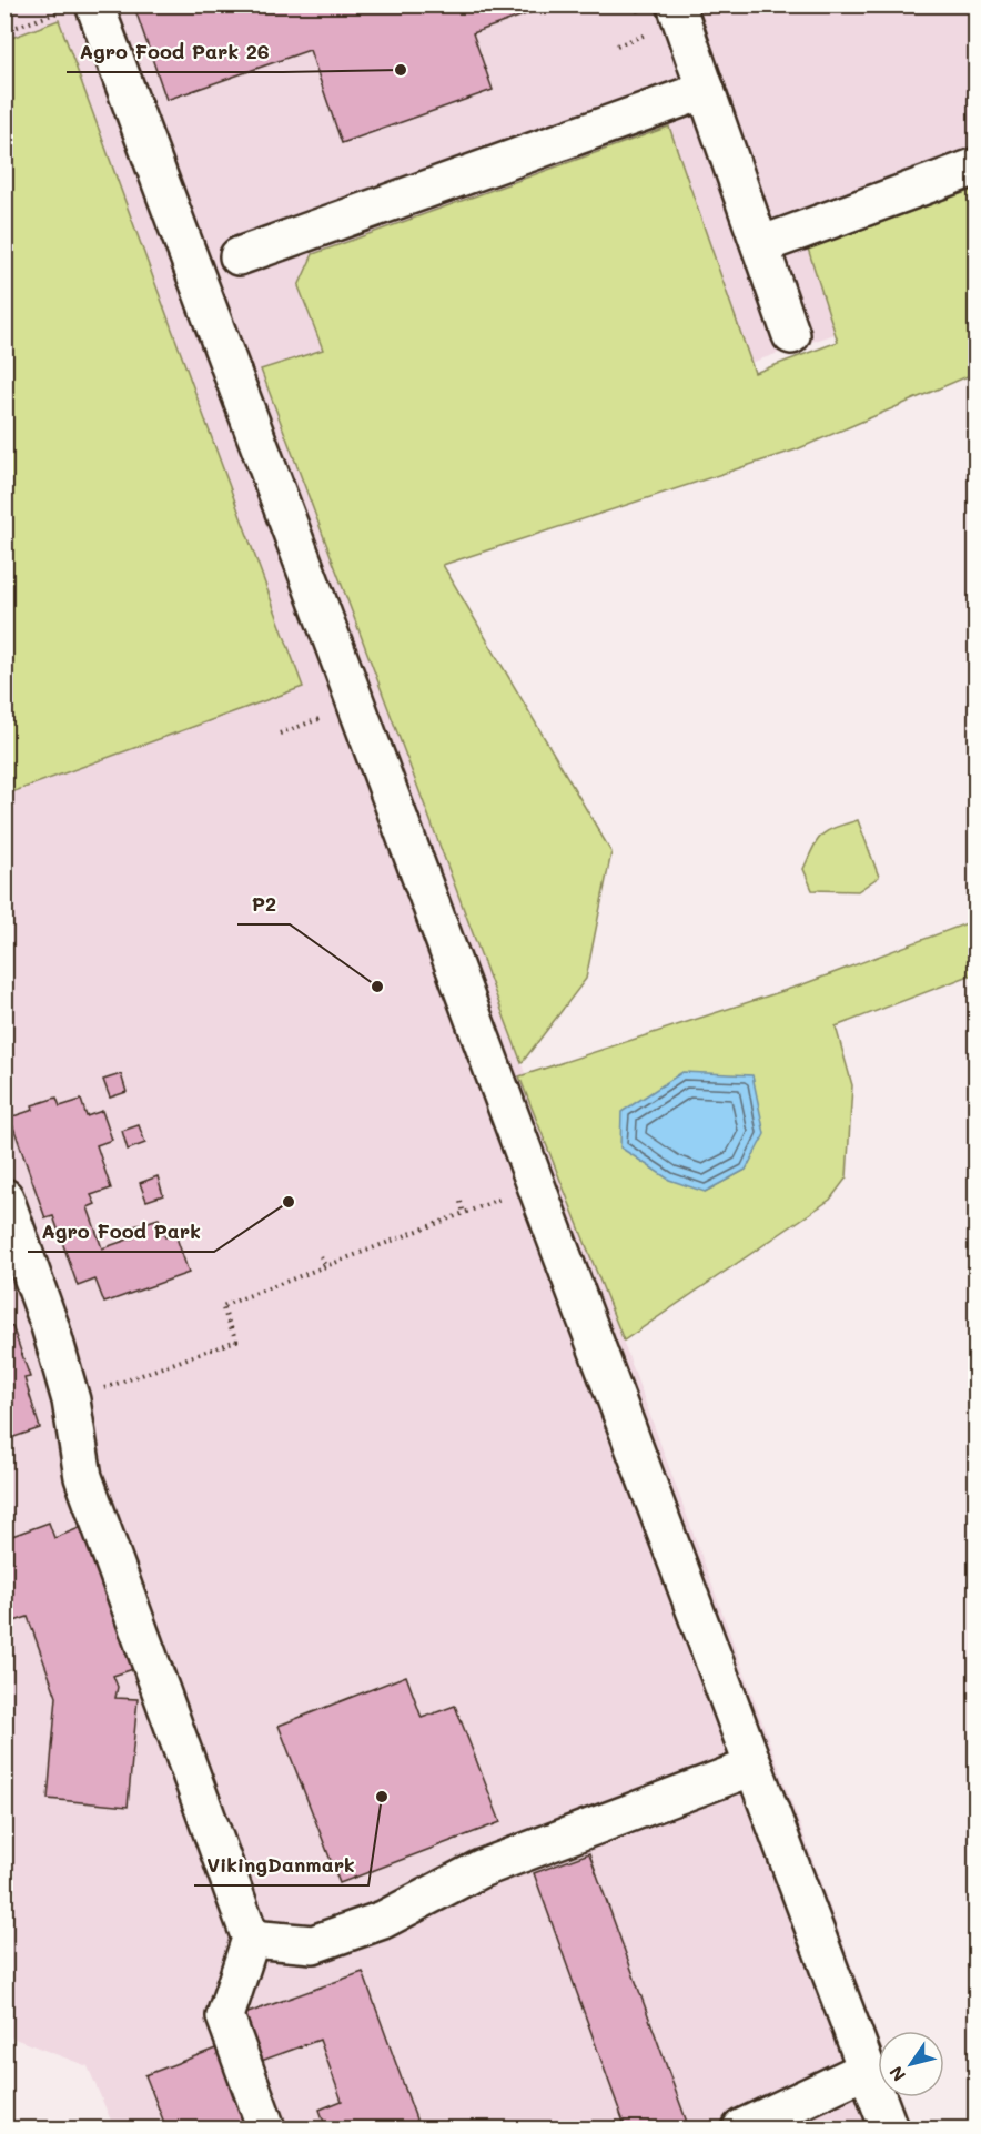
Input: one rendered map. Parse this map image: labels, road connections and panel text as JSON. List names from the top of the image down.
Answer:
{
  "places": [
    "Agro Food Park 26",
    "P2",
    "Agro Food Park",
    "VikingDanmark"
  ],
  "north": "bottom left"
}
